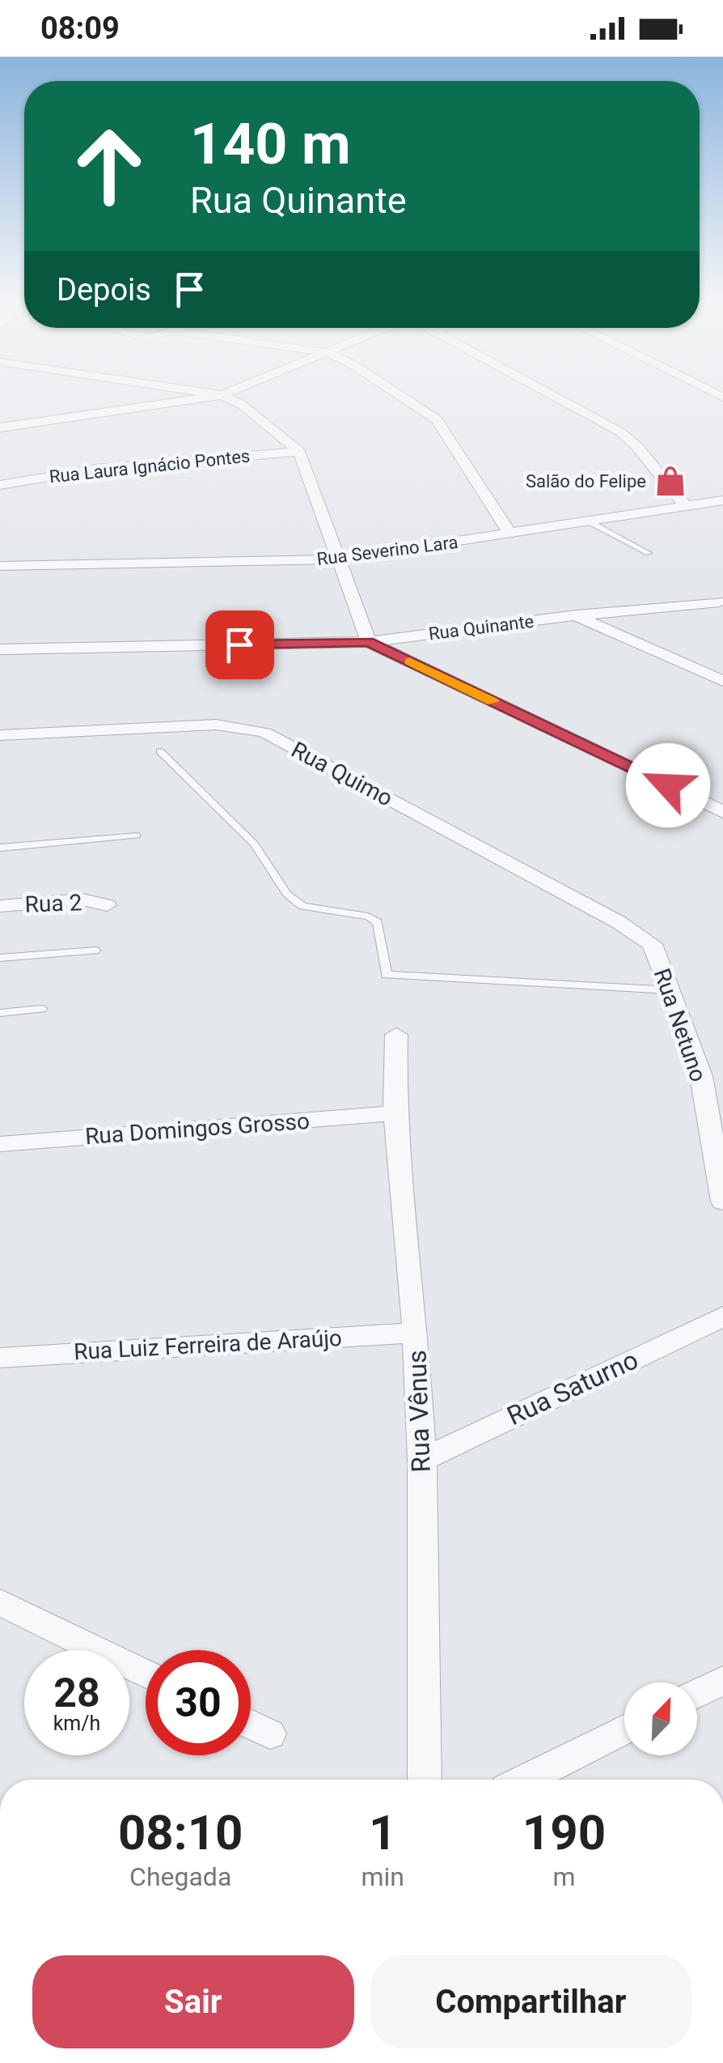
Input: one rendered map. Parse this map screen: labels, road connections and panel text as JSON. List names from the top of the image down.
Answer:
{
  "streets": {
    "street": [
      "Rua Laura Ignácio Pontes",
      "Rua Severino Lara",
      "Rua Quinante",
      "Rua Quimo",
      "Rua 2",
      "Rua Netuno",
      "Rua Domingos Grosso",
      "Rua Luiz Ferreira de Araújo",
      "Rua Saturno",
      "Rua Vênus"
    ]
  },
  "crossings": [
    ["Rua Quimo", "Rua Netuno"],
    ["Rua Domingos Grosso", "Rua Vênus"],
    ["Rua Luiz Ferreira de Araújo", "Rua Vênus"],
    ["Rua Saturno", "Rua Vênus"]
  ],
  "places": {
    "shop": ["Salão do Felipe"]
  },
  "north": "top right",
  "page": {
    "status": "08:09",
    "turn": ["140 m", "Rua Quinante"],
    "then": "Depois",
    "speed": "28 km/h",
    "limit": "30",
    "eta": [
      "08:10",
      "Chegada",
      "1",
      "min",
      "190",
      "m"
    ],
    "buttons": ["Sair", "Compartilhar"]
  }
}
